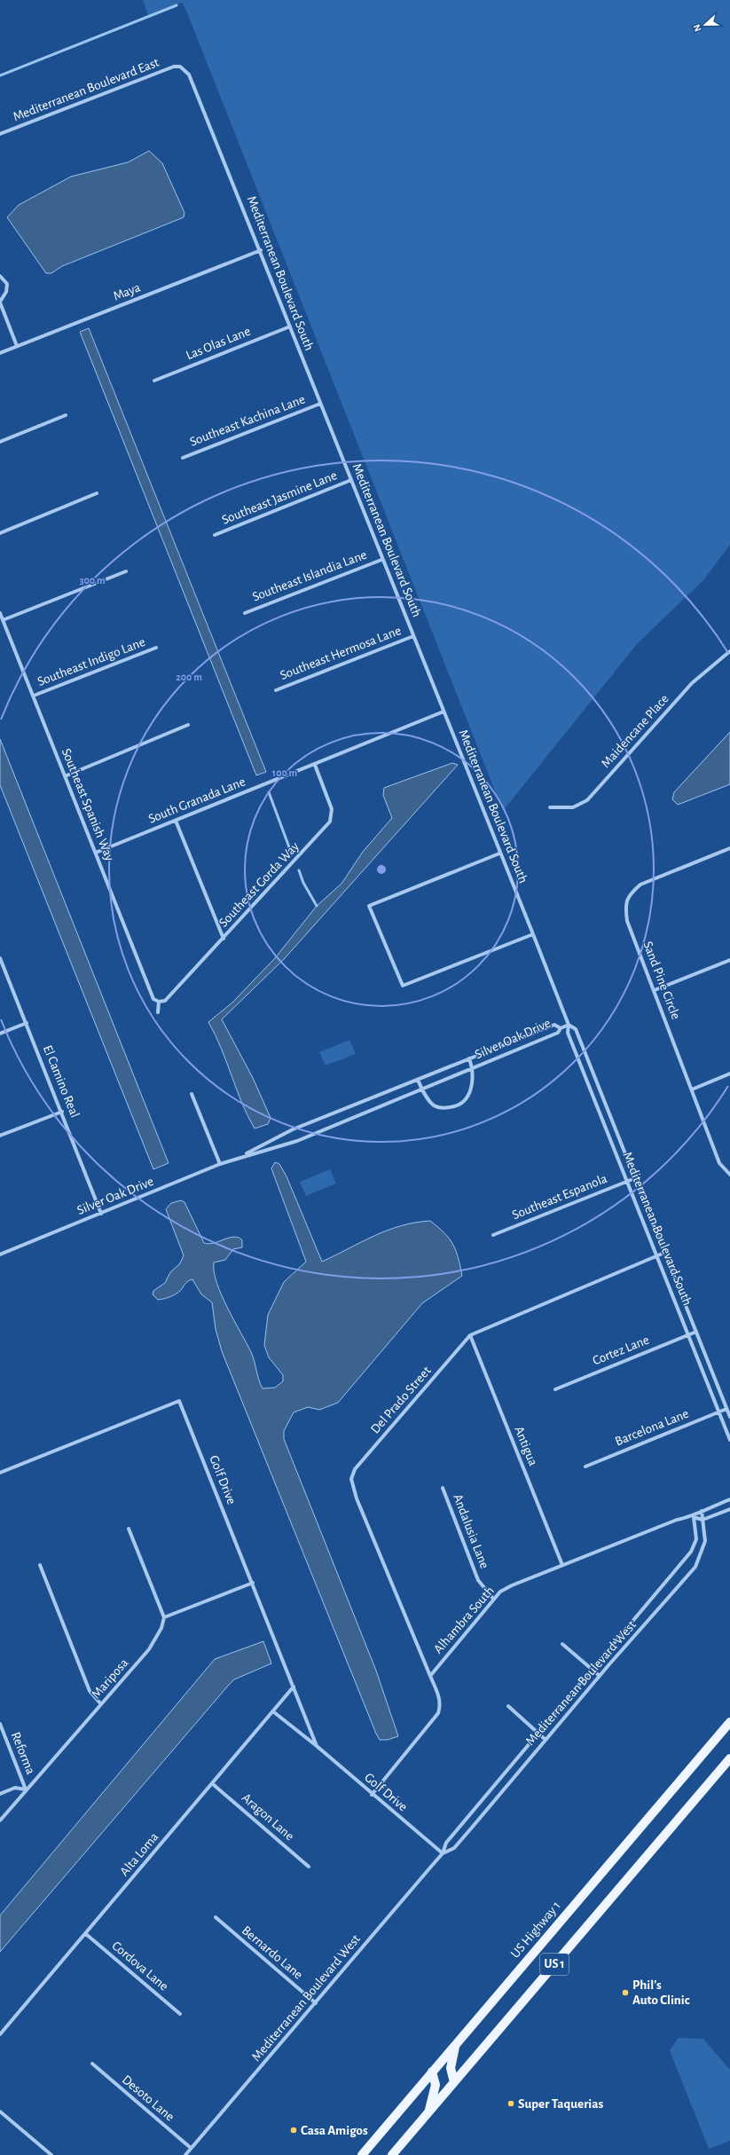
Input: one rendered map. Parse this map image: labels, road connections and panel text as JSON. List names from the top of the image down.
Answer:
{
  "streets": {
    "main road": ["US Highway 1", "US 1"],
    "street": [
      "Mediterranean Boulevard East",
      "Mediterranean Boulevard South",
      "Maya",
      "Las Olas Lane",
      "Southeast Kachina Lane",
      "Southeast Jasmine Lane",
      "Southeast Islandia Lane",
      "Southeast Hermosa Lane",
      "Southeast Indigo Lane",
      "Maidencane Place",
      "South Granada Lane",
      "Southeast Spanish Way",
      "Southeast Gorda Way",
      "Sand Pine Circle",
      "Silver Oak Drive",
      "El Camino Real",
      "Southeast Espanola",
      "Cortez Lane",
      "Del Prado Street",
      "Barcelona Lane",
      "Antigua",
      "Golf Drive",
      "Andalusia Lane",
      "Alhambra South",
      "Mariposa",
      "Mediterranean Boulevard West",
      "Reforma",
      "Aragon Lane",
      "Alta Loma",
      "Bernardo Lane",
      "Cordova Lane",
      "Desoto Lane"
    ]
  },
  "crossings": [
    ["Mediterranean Boulevard East", "Mediterranean Boulevard South"],
    ["Mediterranean Boulevard South", "Maya"],
    ["Mediterranean Boulevard South", "Las Olas Lane"],
    ["Mediterranean Boulevard South", "Southeast Kachina Lane"],
    ["Mediterranean Boulevard South", "Southeast Jasmine Lane"],
    ["Mediterranean Boulevard South", "Southeast Islandia Lane"],
    ["Mediterranean Boulevard South", "Southeast Hermosa Lane"],
    ["Mediterranean Boulevard South", "South Granada Lane"],
    ["Mediterranean Boulevard South", "Silver Oak Drive"],
    ["Mediterranean Boulevard South", "Southeast Espanola"],
    ["Mediterranean Boulevard South", "Cortez Lane"],
    ["Mediterranean Boulevard South", "Del Prado Street"],
    ["Mediterranean Boulevard South", "Barcelona Lane"],
    ["Southeast Indigo Lane", "Southeast Spanish Way"],
    ["South Granada Lane", "Southeast Spanish Way"],
    ["South Granada Lane", "Southeast Gorda Way"],
    ["Southeast Spanish Way", "Southeast Gorda Way"],
    ["Silver Oak Drive", "El Camino Real"],
    ["Del Prado Street", "Antigua"],
    ["Del Prado Street", "Alhambra South"],
    ["Antigua", "Alhambra South"],
    ["Golf Drive", "Mediterranean Boulevard West"],
    ["Golf Drive", "Alta Loma"],
    ["Andalusia Lane", "Alhambra South"],
    ["Alhambra South", "Mediterranean Boulevard West"],
    ["Mariposa", "Reforma"],
    ["Mediterranean Boulevard West", "Bernardo Lane"],
    ["Mediterranean Boulevard West", "Desoto Lane"],
    ["Aragon Lane", "Alta Loma"],
    ["Alta Loma", "Cordova Lane"]
  ],
  "places": ["Phil's Auto Clinic", "Super Taquerias", "Casa Amigos"],
  "north": "left",
  "rings": ["300 m", "200 m", "100 m"]
}
